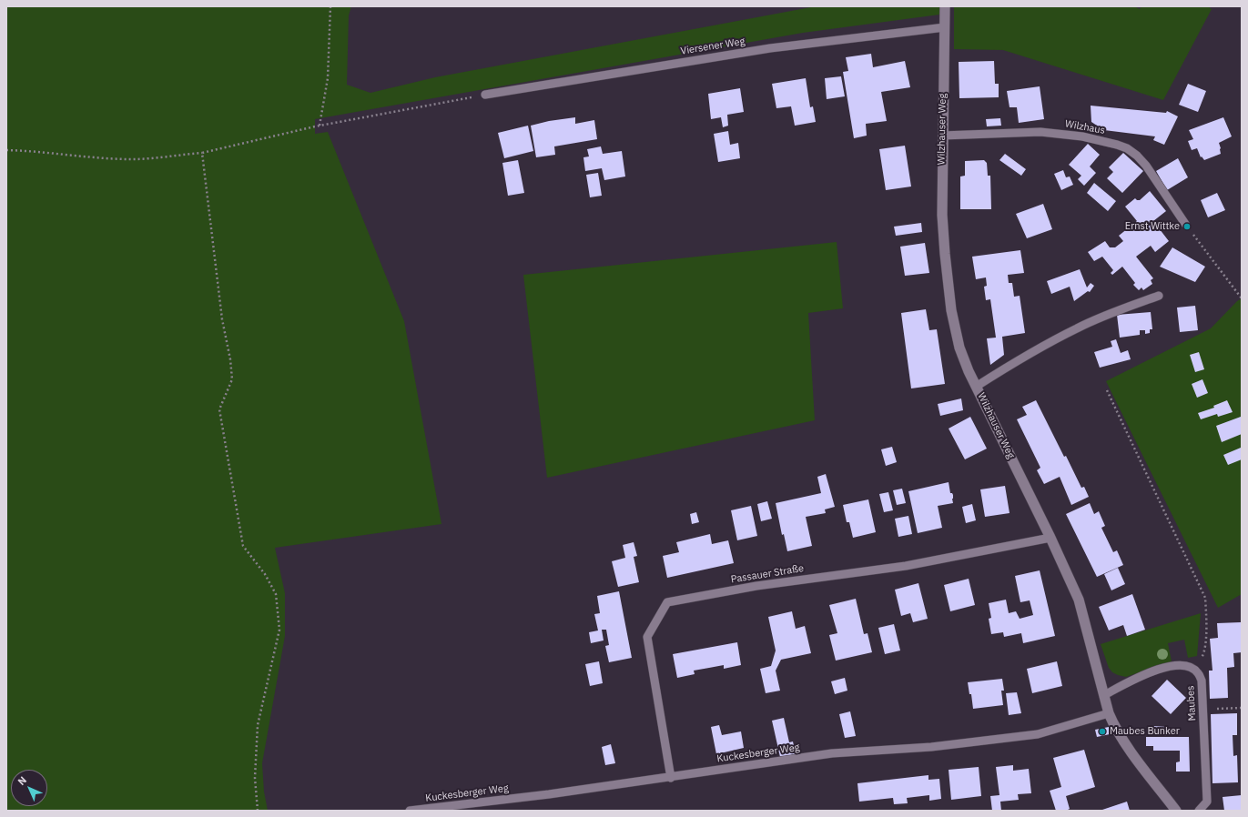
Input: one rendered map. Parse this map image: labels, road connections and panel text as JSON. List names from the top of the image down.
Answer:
{
  "streets": {
    "street": ["Wilzhauser Weg"],
    "lane": [
      "Viersener Weg",
      "Wilzhaus",
      "Passauer Straße",
      "Maubes",
      "Kuckesberger Weg"
    ]
  },
  "crossings": [
    ["Viersener Weg", "Wilzhauser Weg"],
    ["Wilzhaus", "Wilzhauser Weg"],
    ["Wilzhauser Weg", "Passauer Straße"],
    ["Wilzhauser Weg", "Kuckesberger Weg"],
    ["Passauer Straße", "Kuckesberger Weg"]
  ],
  "places": ["Ernst Wittke", "Maubes Bunker"],
  "north": "top left"
}
